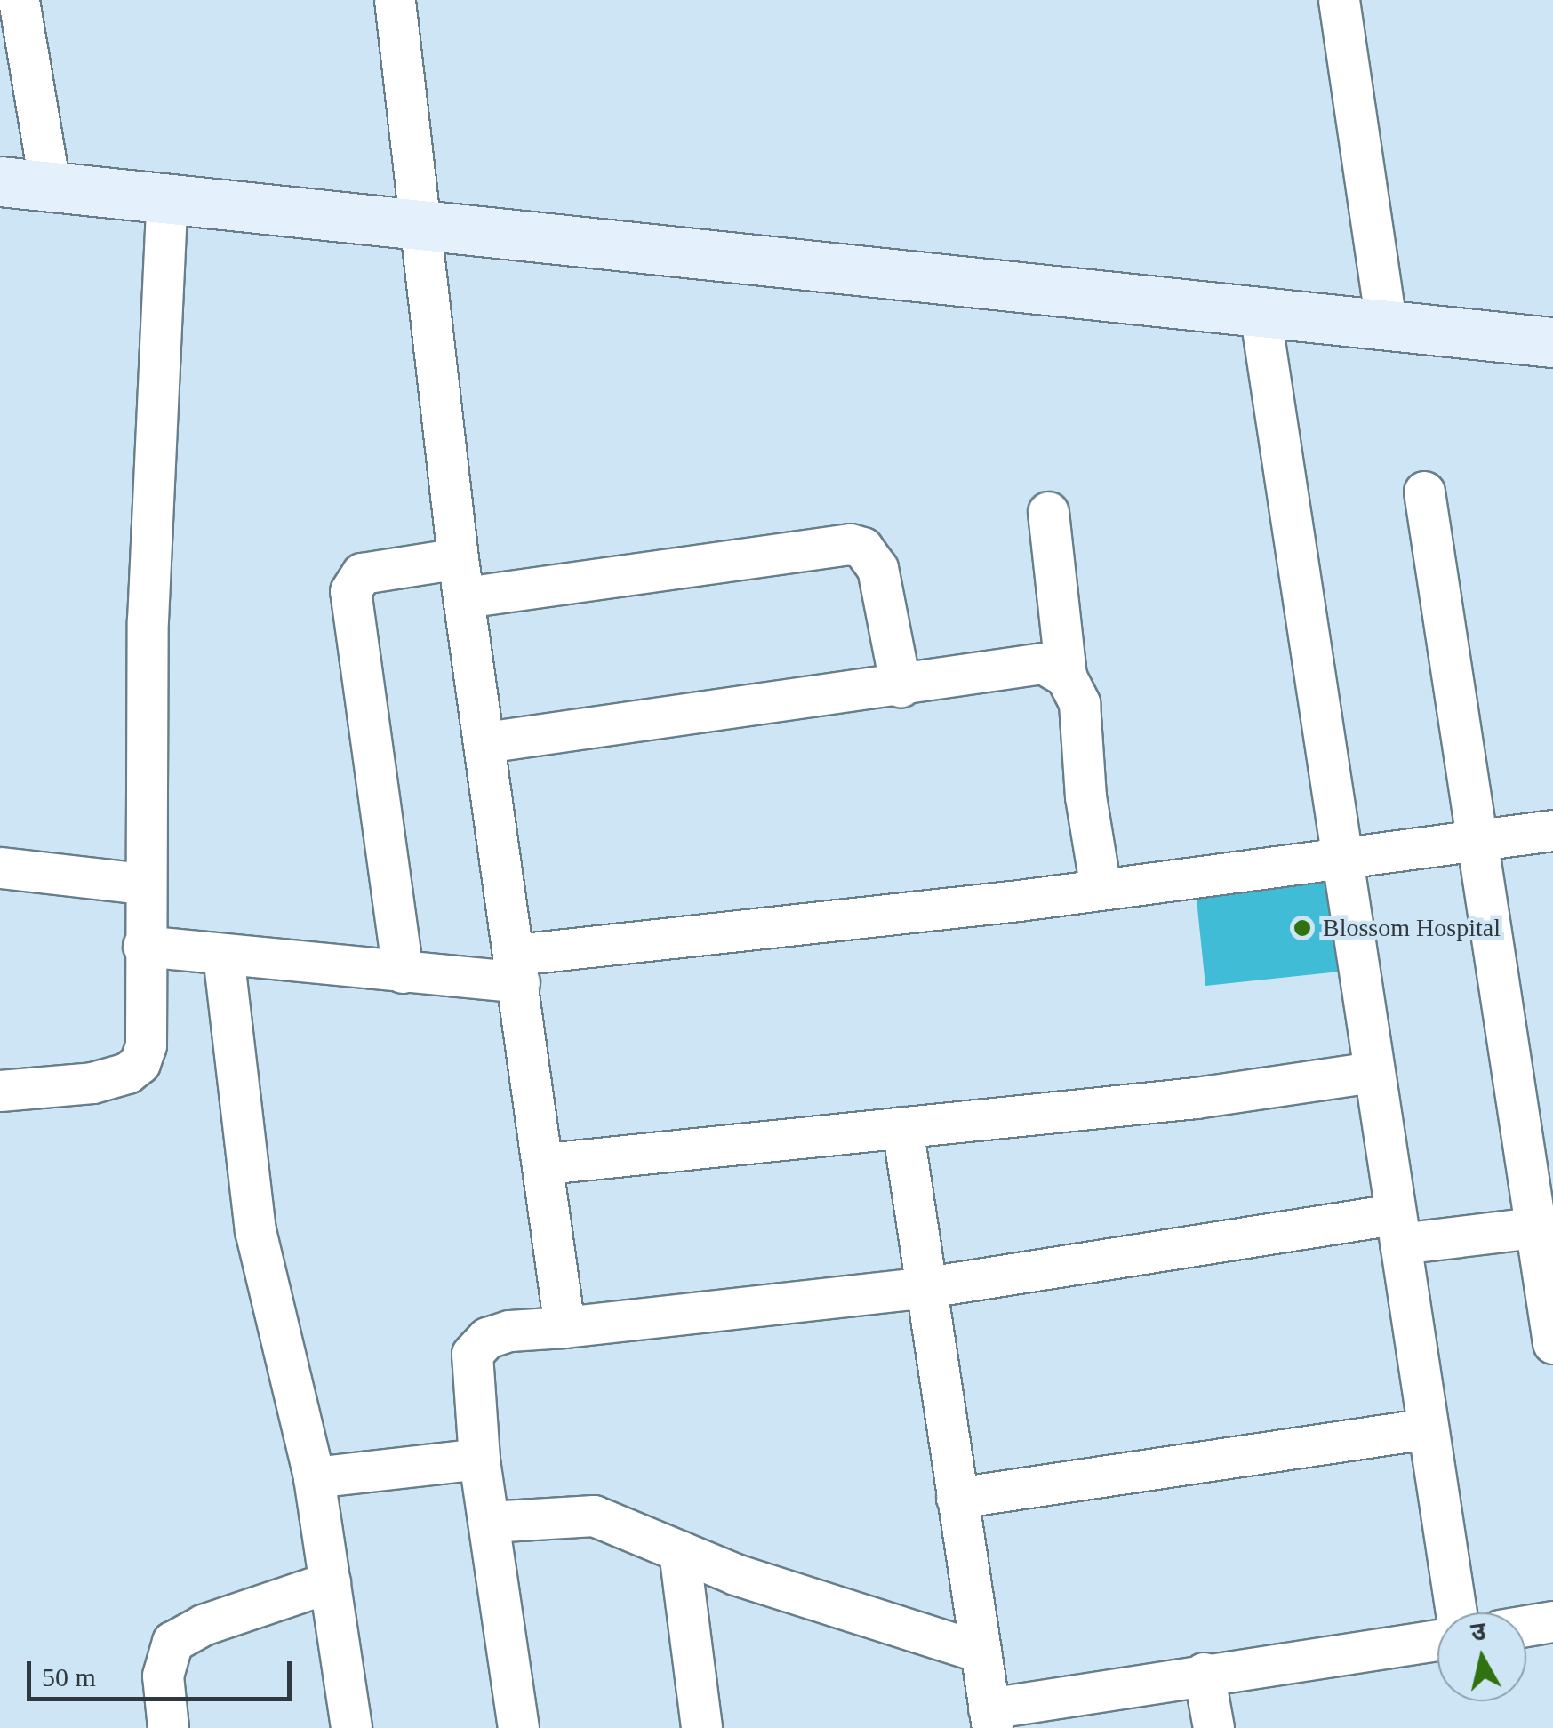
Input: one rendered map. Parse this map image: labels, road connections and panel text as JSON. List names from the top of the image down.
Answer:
{
  "places": ["Blossom Hospital"],
  "scale_bar": "50 m",
  "north": "top"
}
